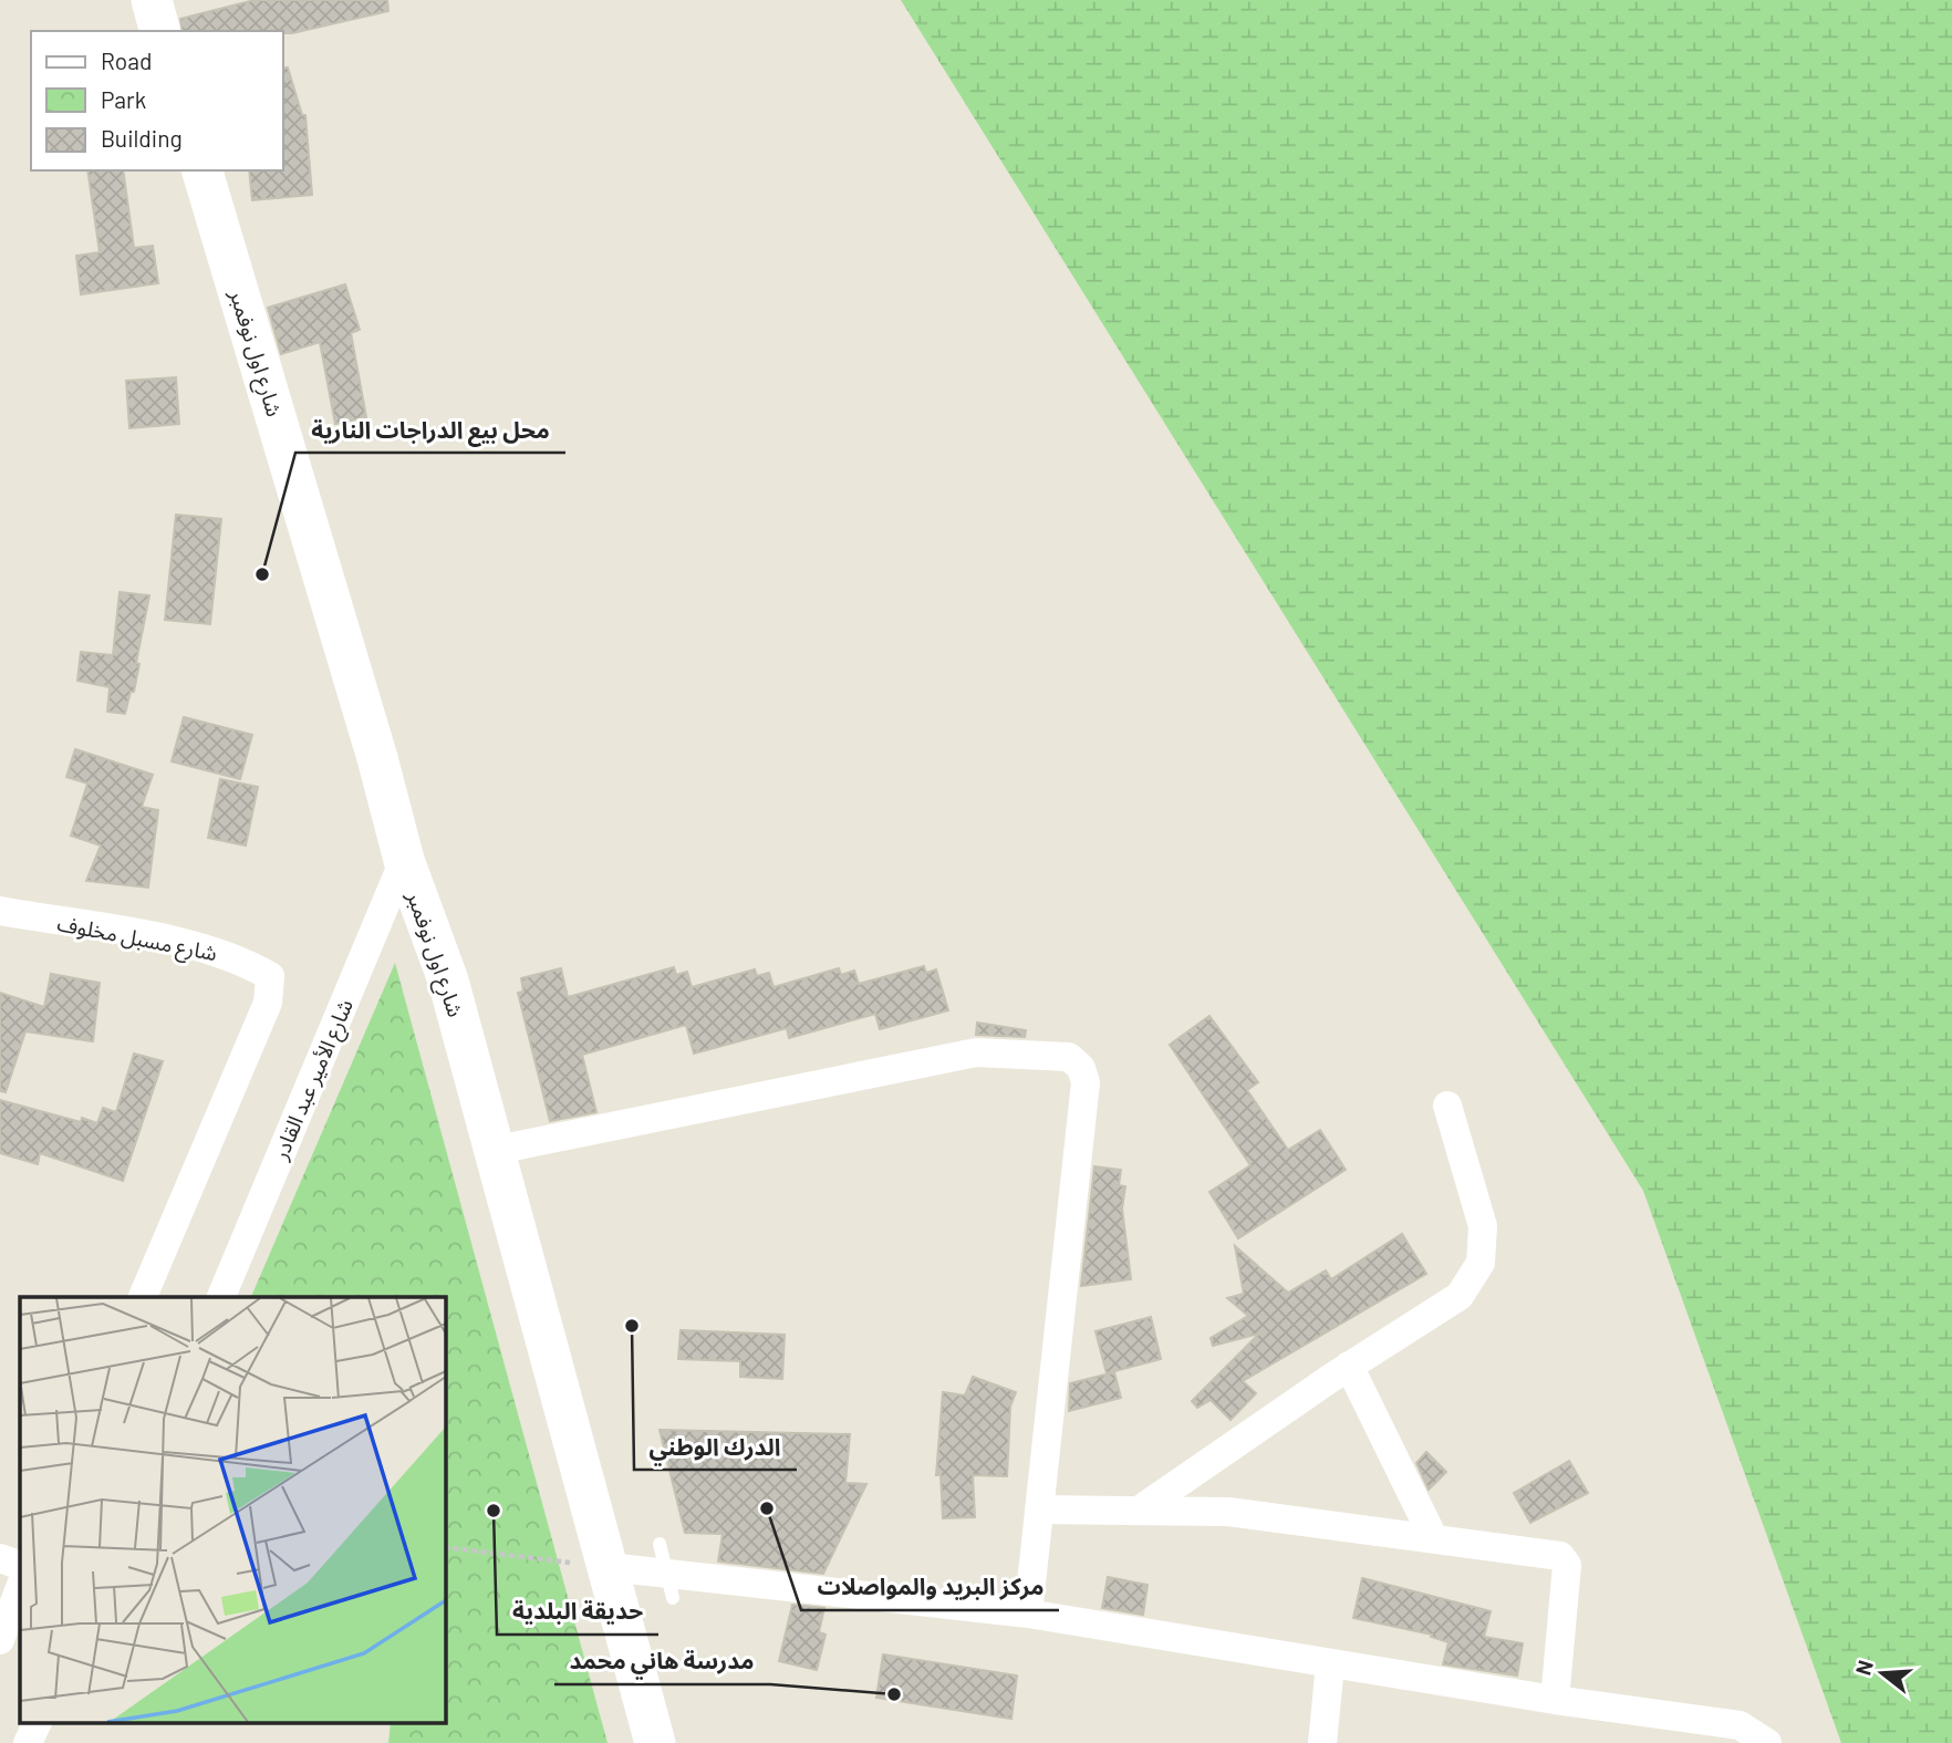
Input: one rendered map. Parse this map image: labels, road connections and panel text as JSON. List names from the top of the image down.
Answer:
{
  "streets": {
    "main road": ["شارع اول نوفمبر"],
    "street": ["شارع مسبل مخلوف", "شارع الأمير عبد القادر"]
  },
  "crossings": [
    ["شارع اول نوفمبر", "شارع الأمير عبد القادر"]
  ],
  "places": [
    "محل بيع الدراجات النارية",
    "الدرك الوطني",
    "مركز البريد والمواصلات",
    "حديقة البلدية",
    "مدرسة هاني محمد"
  ],
  "legend": ["Road", "Park", "Building"],
  "north": "left"
}
